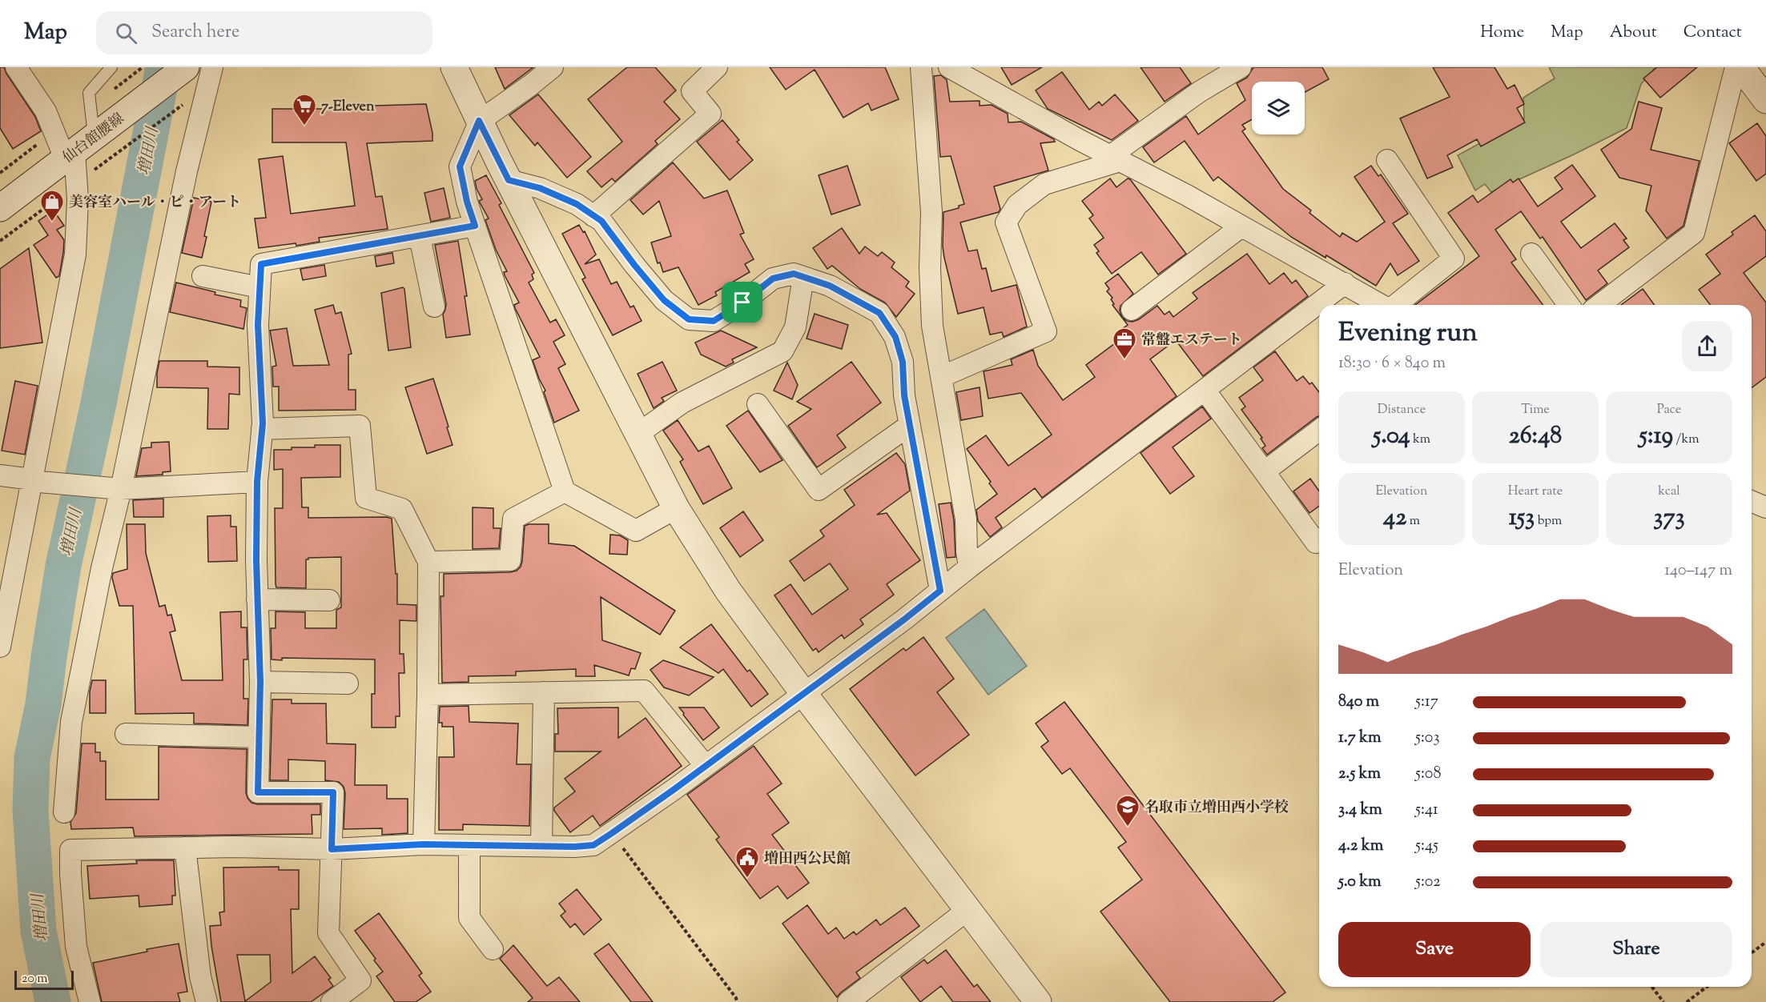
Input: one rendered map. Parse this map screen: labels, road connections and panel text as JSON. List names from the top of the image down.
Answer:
{
  "streets": {
    "street": ["仙台館腰線"]
  },
  "water": ["増田川"],
  "places": {
    "supermarket": ["7-Eleven"],
    "shop": ["美容室ハール・ピ・アート"],
    "office": ["常盤エステート"],
    "school or university": ["名取市立増田西小学校"],
    "public building": ["増田西公民館"]
  },
  "scale_bar": "20 m",
  "page": {
    "header": "Map",
    "search": "Search here",
    "nav": [
      "Home",
      "Map",
      "About",
      "Contact"
    ],
    "heading": ["Evening run", "18:30 · 6 × 840 m"],
    "stats": [
      ["Distance", "5.04 km"],
      ["Time", "26:48"],
      ["Pace", "5:19 /km"],
      ["Elevation", "42 m"],
      ["Heart rate", "153 bpm"],
      ["kcal", "373"]
    ],
    "chart": ["Elevation", "140–147 m"],
    "list": [
      {
        "name": "840 m",
        "note": "5:17"
      },
      {
        "name": "1.7 km",
        "note": "5:03"
      },
      {
        "name": "2.5 km",
        "note": "5:08"
      },
      {
        "name": "3.4 km",
        "note": "5:41"
      },
      {
        "name": "4.2 km",
        "note": "5:45"
      },
      {
        "name": "5.0 km",
        "note": "5:02"
      }
    ],
    "buttons": ["Save", "Share"],
    "scale": "20 m"
  }
}
